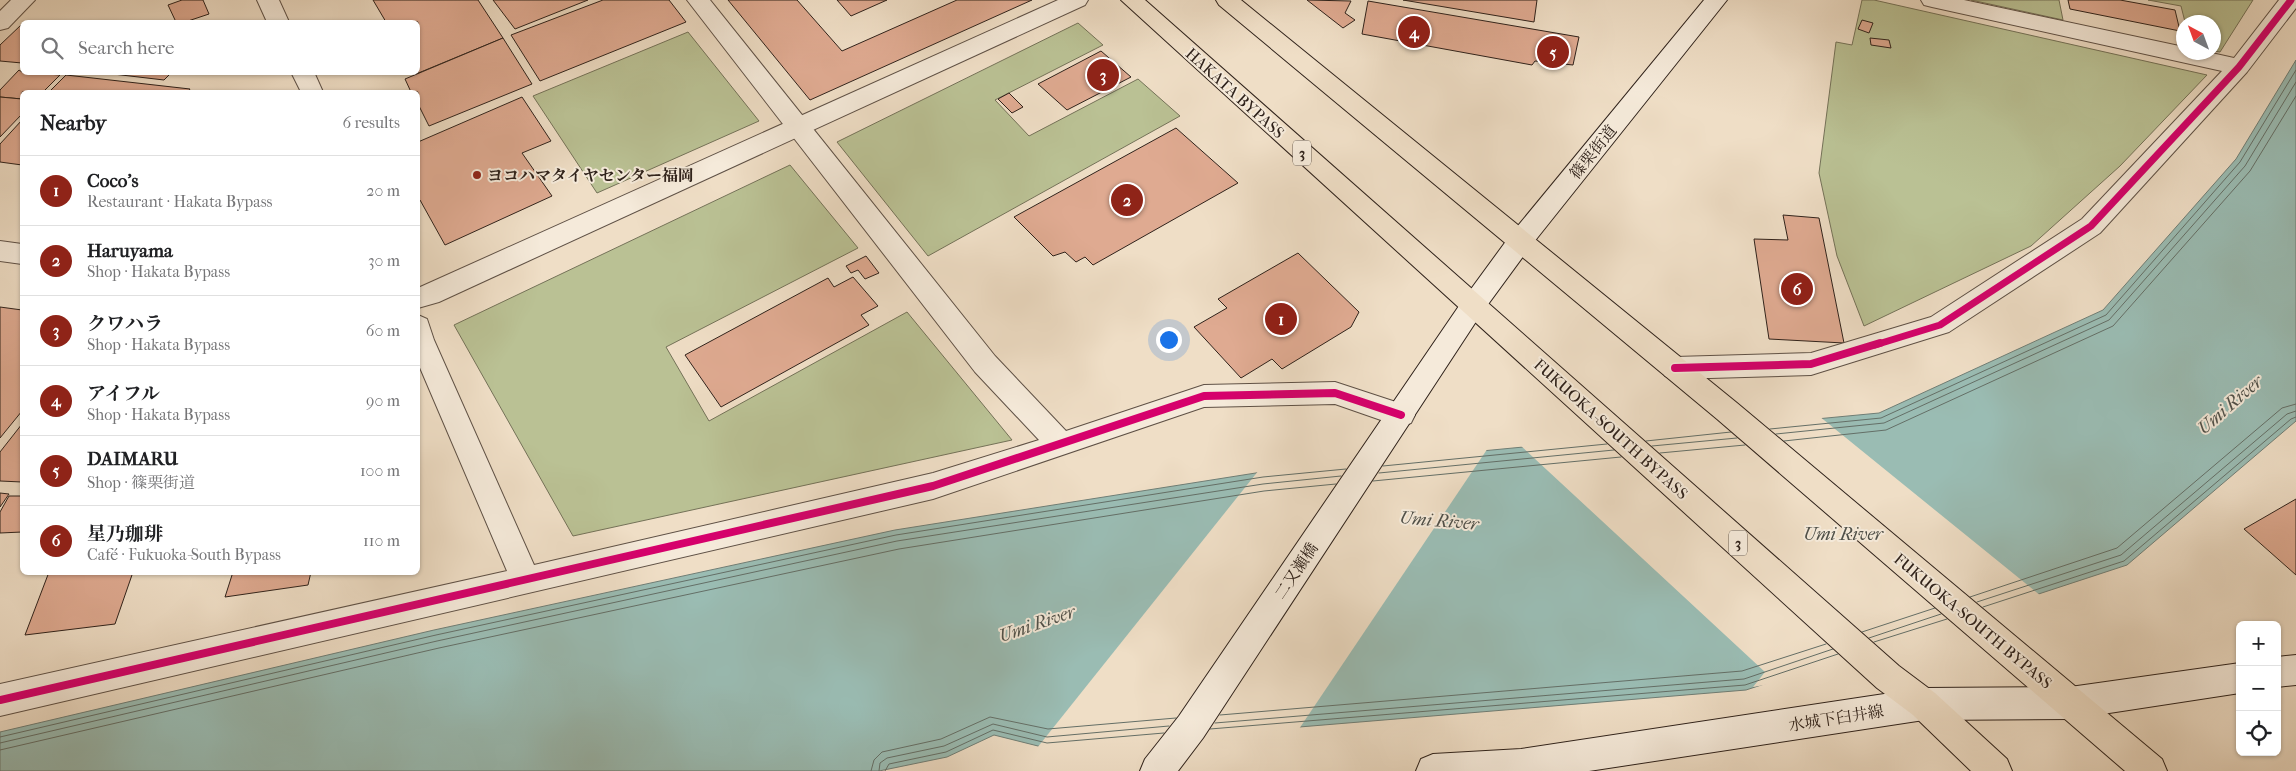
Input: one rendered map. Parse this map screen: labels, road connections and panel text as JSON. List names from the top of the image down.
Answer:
{
  "streets": {
    "highway": ["HAKATA BYPASS", "3", "FUKUOKA-SOUTH BYPASS"],
    "street": ["篠栗街道", "二又瀬橋", "水城下臼井線"]
  },
  "crossings": [
    ["HAKATA BYPASS", "篠栗街道"],
    ["HAKATA BYPASS", "FUKUOKA-SOUTH BYPASS"],
    ["HAKATA BYPASS", "二又瀬橋"],
    ["篠栗街道", "FUKUOKA-SOUTH BYPASS"],
    ["篠栗街道", "二又瀬橋"],
    ["FUKUOKA-SOUTH BYPASS", "二又瀬橋"],
    ["FUKUOKA-SOUTH BYPASS", "水城下臼井線"]
  ],
  "water": ["Umi River"],
  "places": ["ヨコハマタイヤセンター福岡"],
  "north": "top left",
  "page": {
    "pins": [
      "4",
      "5",
      "3",
      "2",
      "6",
      "1"
    ],
    "search": "Search here",
    "heading": ["Nearby", "6 results"],
    "list": [
      {
        "mark": "1",
        "name": "Coco's",
        "note": "Restaurant · Hakata Bypass",
        "value": "20 m"
      },
      {
        "mark": "2",
        "name": "Haruyama",
        "note": "Shop · Hakata Bypass",
        "value": "30 m"
      },
      {
        "mark": "3",
        "name": "クワハラ",
        "note": "Shop · Hakata Bypass",
        "value": "60 m"
      },
      {
        "mark": "4",
        "name": "アイフル",
        "note": "Shop · Hakata Bypass",
        "value": "90 m"
      },
      {
        "mark": "5",
        "name": "DAIMARU",
        "note": "Shop · 篠栗街道",
        "value": "100 m"
      },
      {
        "mark": "6",
        "name": "星乃珈琲",
        "note": "Café · Fukuoka-South Bypass",
        "value": "110 m"
      }
    ],
    "map_buttons": ["+", "−"]
  }
}
